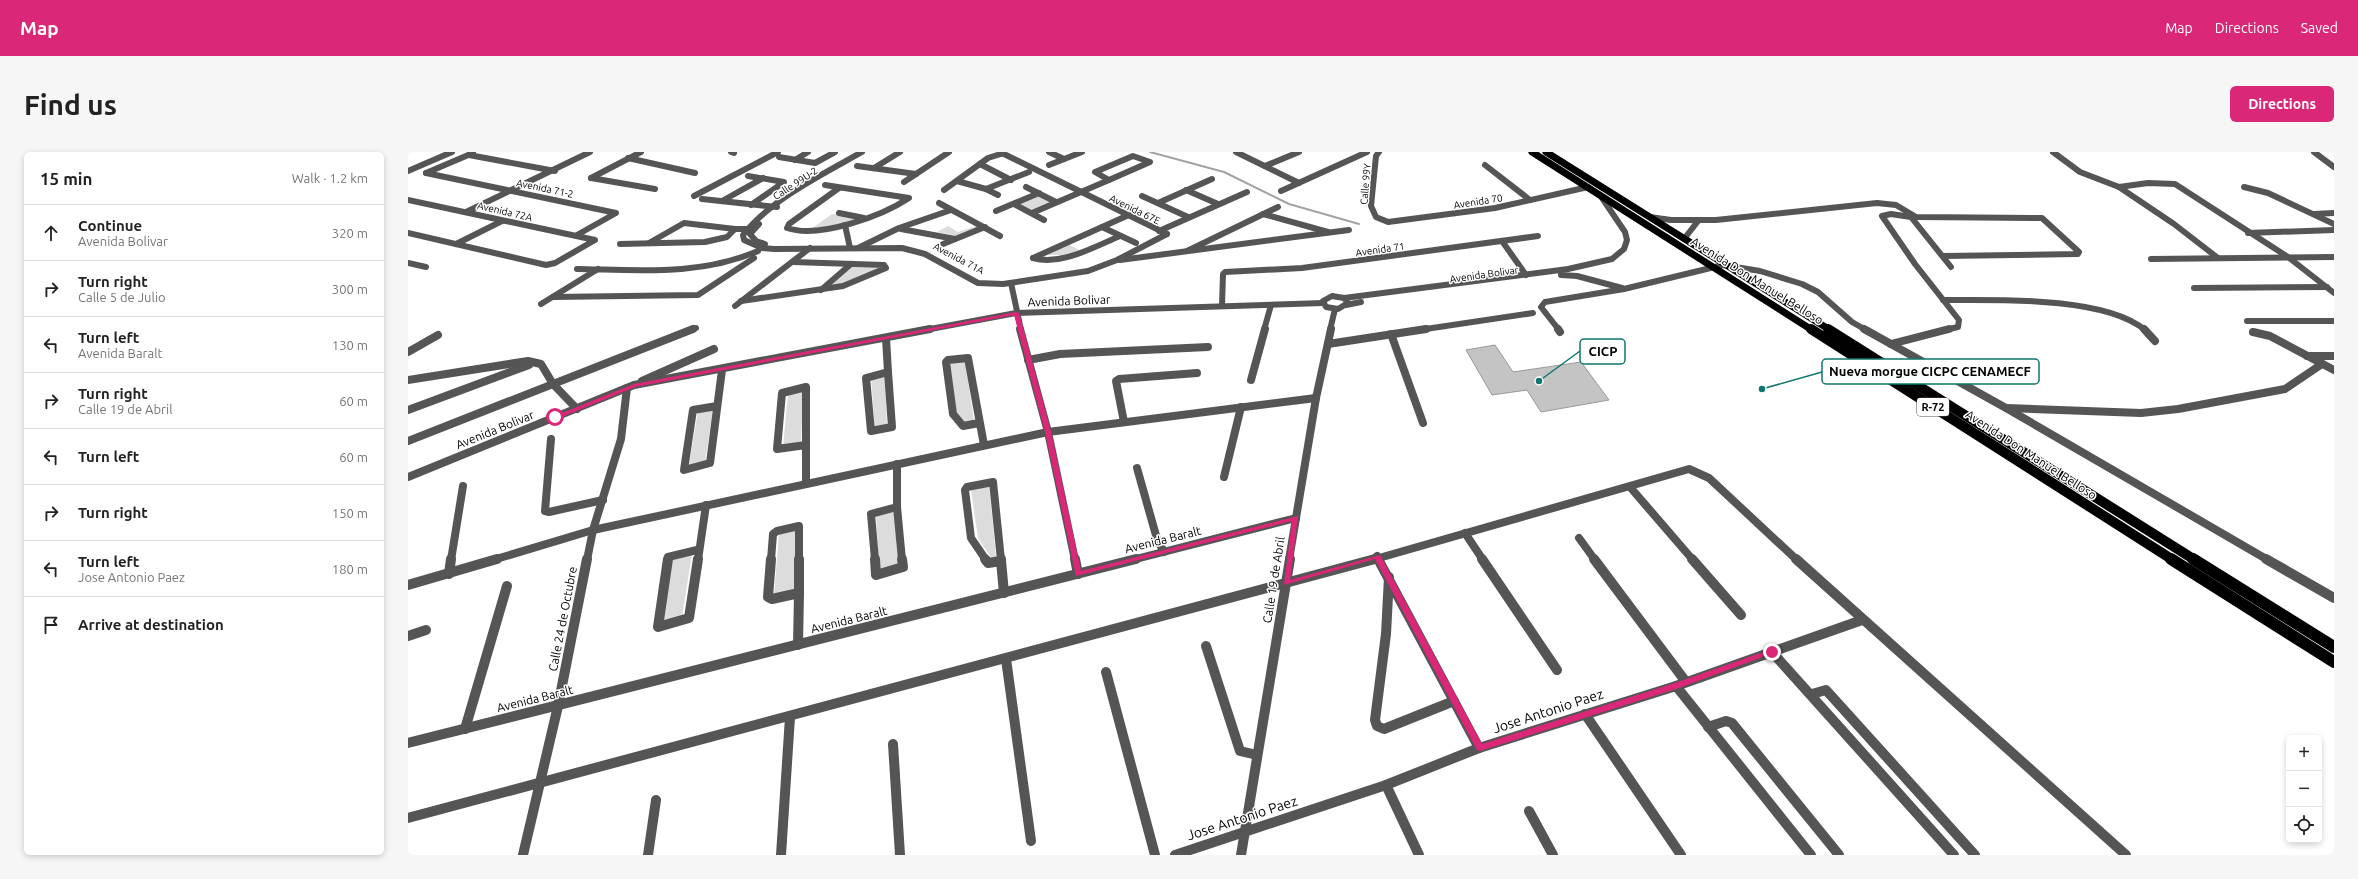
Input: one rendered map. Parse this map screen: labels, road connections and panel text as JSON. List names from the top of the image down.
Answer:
{
  "streets": {
    "main road": ["Avenida Don Manuel Belloso", "R-72"],
    "street": [
      "Calle 99U-2",
      "Calle 99Y",
      "Avenida 71-2",
      "Avenida 70",
      "Avenida 67E",
      "Avenida 72A",
      "Avenida 71",
      "Avenida 71A",
      "Avenida Bolivar",
      "Avenida Baralt",
      "Calle 19 de Abril",
      "Calle 24 de Octubre",
      "Jose Antonio Paez"
    ]
  },
  "crossings": [
    ["Calle 99U-2", "Avenida 71A"],
    ["Calle 99Y", "Avenida 70"],
    ["Avenida 71-2", "Avenida 72A"],
    ["Avenida 70", "Avenida Don Manuel Belloso"],
    ["Avenida 71", "Avenida Bolivar"],
    ["Avenida Bolivar", "Calle 19 de Abril"],
    ["Avenida Bolivar", "Calle 24 de Octubre"],
    ["Avenida Baralt", "Calle 19 de Abril"],
    ["Avenida Baralt", "Calle 24 de Octubre"],
    ["Calle 19 de Abril", "Jose Antonio Paez"]
  ],
  "places": ["CICP", "Nueva morgue CICPC CENAMECF"],
  "page": {
    "header": "Map",
    "nav": ["Map", "Directions", "Saved"],
    "buttons": "Directions",
    "title": "Find us",
    "heading": ["15 min", "Walk · 1.2 km"],
    "list": [
      ["Continue", "Avenida Bolivar", "320 m"],
      ["Turn right", "Calle 5 de Julio", "300 m"],
      ["Turn left", "Avenida Baralt", "130 m"],
      ["Turn right", "Calle 19 de Abril", "60 m"],
      ["Turn left", "60 m"],
      ["Turn right", "150 m"],
      ["Turn left", "Jose Antonio Paez", "180 m"],
      "Arrive at destination"
    ],
    "map_buttons": ["+", "−"]
  }
}
